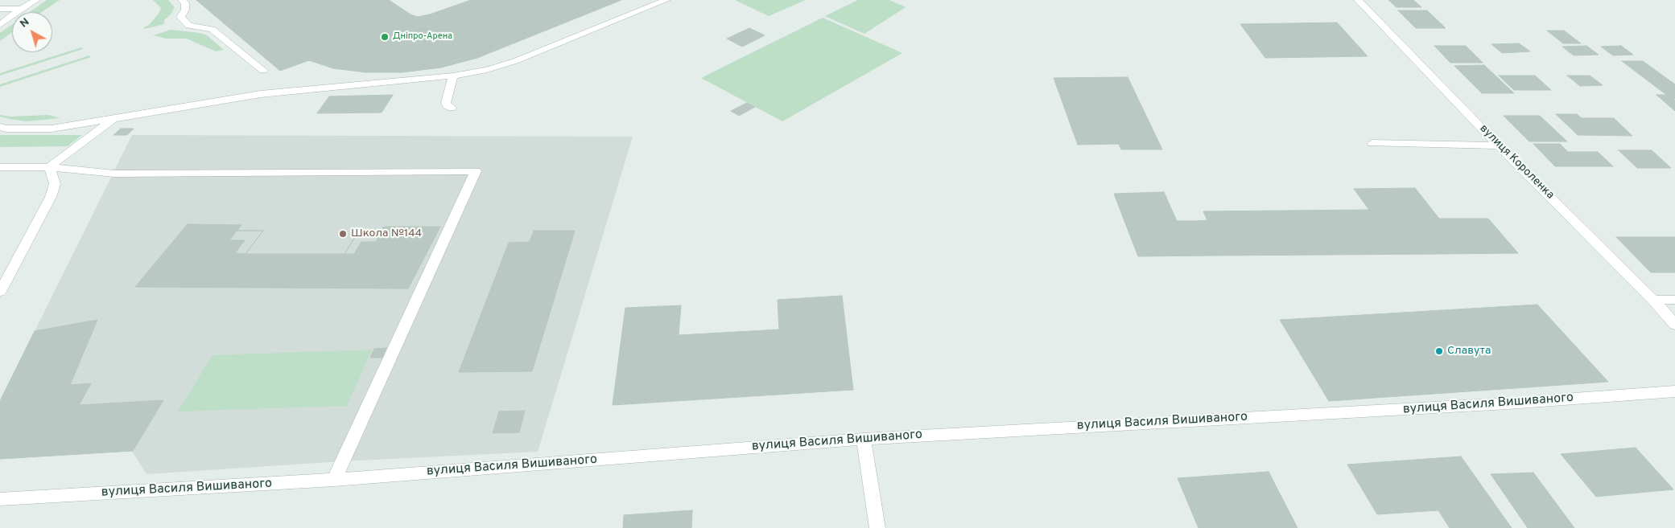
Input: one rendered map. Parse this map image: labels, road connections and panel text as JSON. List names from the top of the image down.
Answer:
{
  "streets": {
    "street": ["вулиця Короленка", "вулиця Василя Вишиваного"]
  },
  "places": ["Дніпро-Арена", "Школа №144", "Славута"],
  "north": "top left"
}
